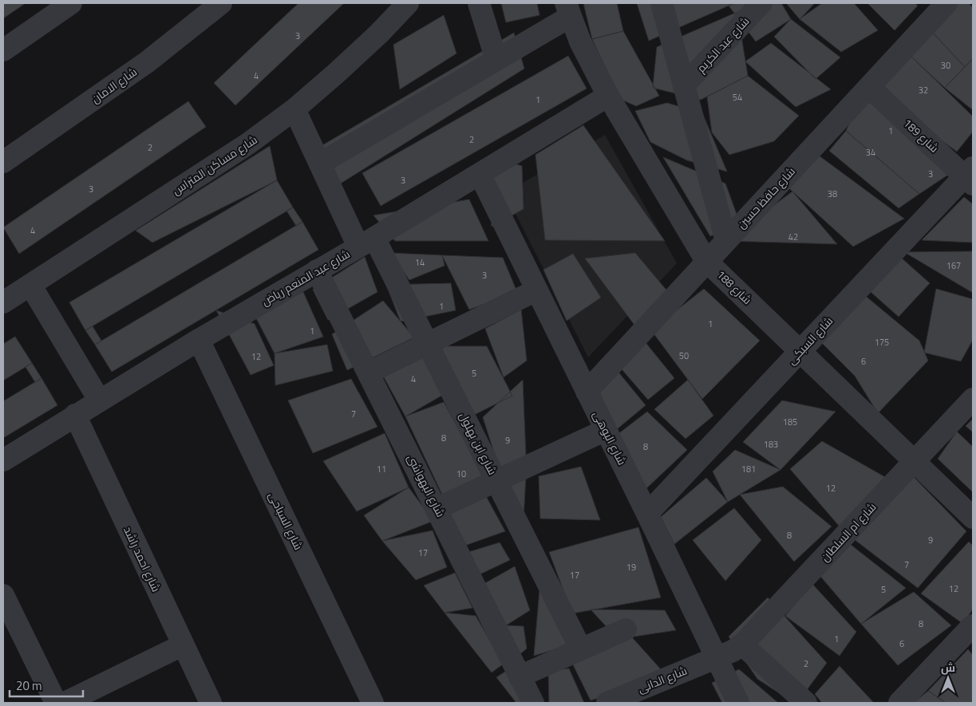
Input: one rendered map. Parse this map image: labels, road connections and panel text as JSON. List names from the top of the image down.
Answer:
{
  "streets": {
    "street": [
      "شارع عبد الكريم",
      "شارع الامان",
      "شارع 189",
      "شارع مساكن المتراس",
      "شارع حافظ حسين",
      "شارع عبد المنعم رياض",
      "شارع 188",
      "شارع السبكى",
      "شارع البوهى",
      "شارع ابن بهلول",
      "شارع البهواشى",
      "شارع السباحى",
      "شارع ام السلطان",
      "شارع احمد راشد",
      "شارع الدانى"
    ]
  },
  "crossings": [
    ["شارع 189", "شارع حافظ حسين"],
    ["شارع 189", "شارع السبكى"],
    ["شارع مساكن المتراس", "شارع ابن بهلول"],
    ["شارع حافظ حسين", "شارع 188"],
    ["شارع حافظ حسين", "شارع البوهى"],
    ["شارع عبد المنعم رياض", "شارع 188"],
    ["شارع عبد المنعم رياض", "شارع البوهى"],
    ["شارع عبد المنعم رياض", "شارع ابن بهلول"],
    ["شارع عبد المنعم رياض", "شارع البهواشى"],
    ["شارع عبد المنعم رياض", "شارع السباحى"],
    ["شارع عبد المنعم رياض", "شارع احمد راشد"],
    ["شارع 188", "شارع السبكى"],
    ["شارع 188", "شارع ام السلطان"],
    ["شارع السبكى", "شارع البوهى"],
    ["شارع البوهى", "شارع ام السلطان"],
    ["شارع البوهى", "شارع الدانى"],
    ["شارع ام السلطان", "شارع الدانى"]
  ],
  "house_numbers": [
    "3",
    "30",
    "4",
    "32",
    "54",
    "1",
    "1",
    "2",
    "2",
    "34",
    "3",
    "3",
    "3",
    "38",
    "4",
    "42",
    "14",
    "167",
    "3",
    "1",
    "1",
    "1",
    "175",
    "50",
    "12",
    "6",
    "5",
    "4",
    "7",
    "185",
    "8",
    "9",
    "183",
    "8",
    "11",
    "181",
    "10",
    "12",
    "8",
    "9",
    "17",
    "7",
    "19",
    "17",
    "12",
    "5",
    "8",
    "1",
    "6",
    "2"
  ],
  "scale_bar": "20 m",
  "north": "top"
}
